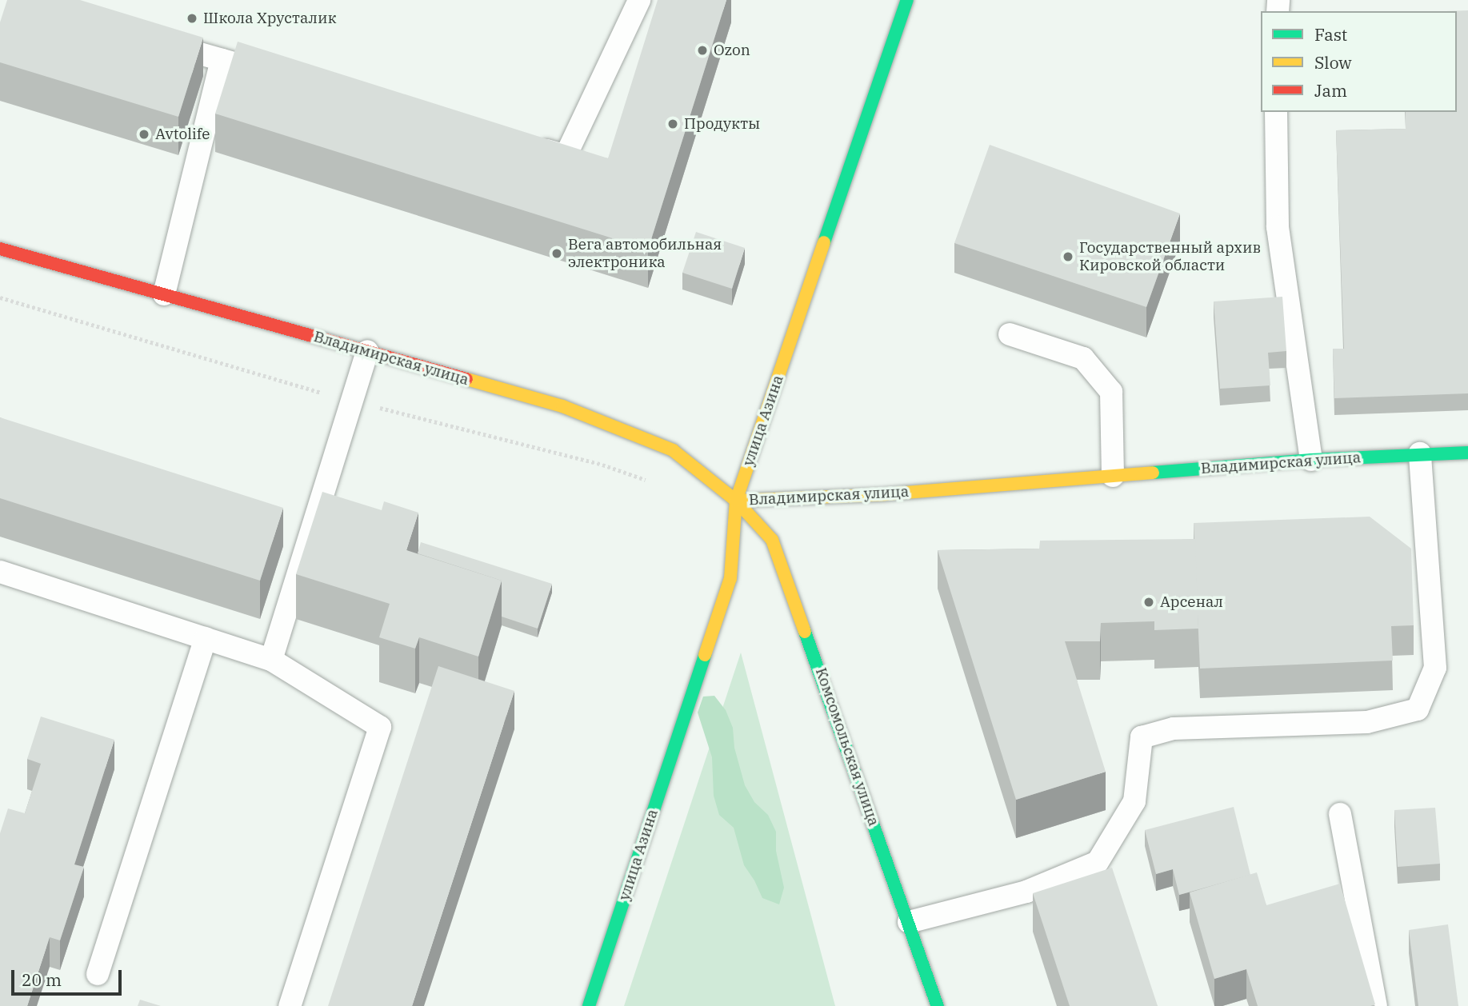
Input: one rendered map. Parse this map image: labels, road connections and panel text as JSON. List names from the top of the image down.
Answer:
{
  "streets": {
    "street": ["Владимирская улица", "улица Азина", "Комсомольская улица"]
  },
  "crossings": [
    ["Владимирская улица", "улица Азина"],
    ["Владимирская улица", "Комсомольская улица"],
    ["улица Азина", "Комсомольская улица"]
  ],
  "places": [
    "Школа Хрусталик",
    "Ozon",
    "Продукты",
    "Avtolife",
    "Вега автомобильная электроника",
    "Государственный архив Кировской области",
    "Арсенал"
  ],
  "legend": ["Fast", "Slow", "Jam"],
  "scale_bar": "20 m"
}
